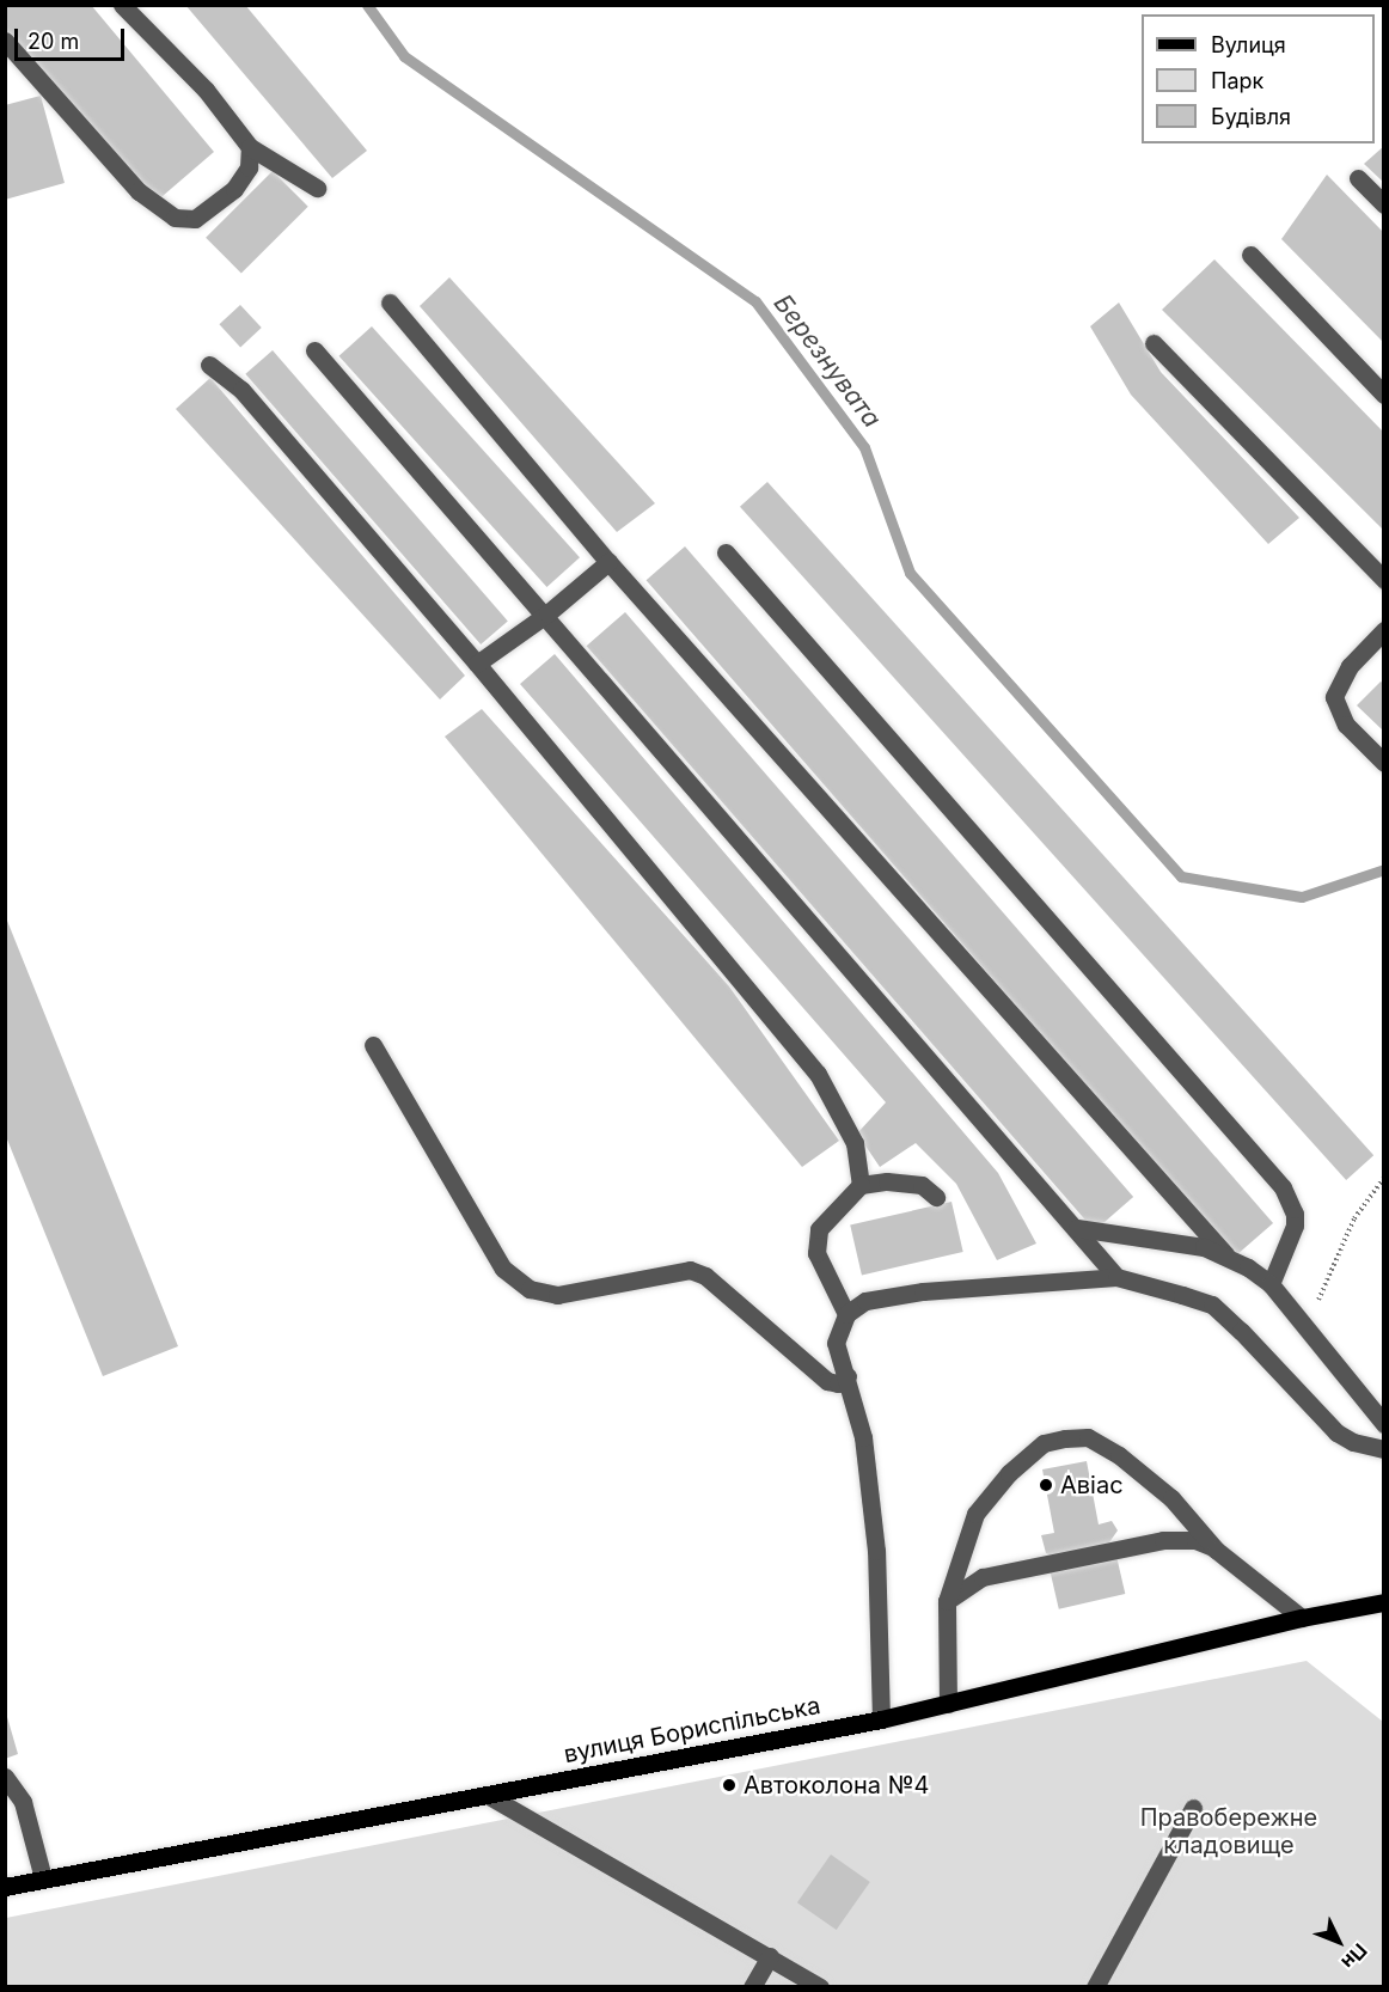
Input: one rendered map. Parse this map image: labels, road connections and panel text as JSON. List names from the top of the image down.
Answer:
{
  "streets": {
    "main road": ["вулиця Бориспільська"]
  },
  "water": ["Березнувата"],
  "parks": ["Правобережне кладовище"],
  "places": ["Авіас", "Автоколона №4"],
  "legend": ["Вулиця", "Парк", "Будівля"],
  "scale_bar": "20 m",
  "north": "bottom right"
}
